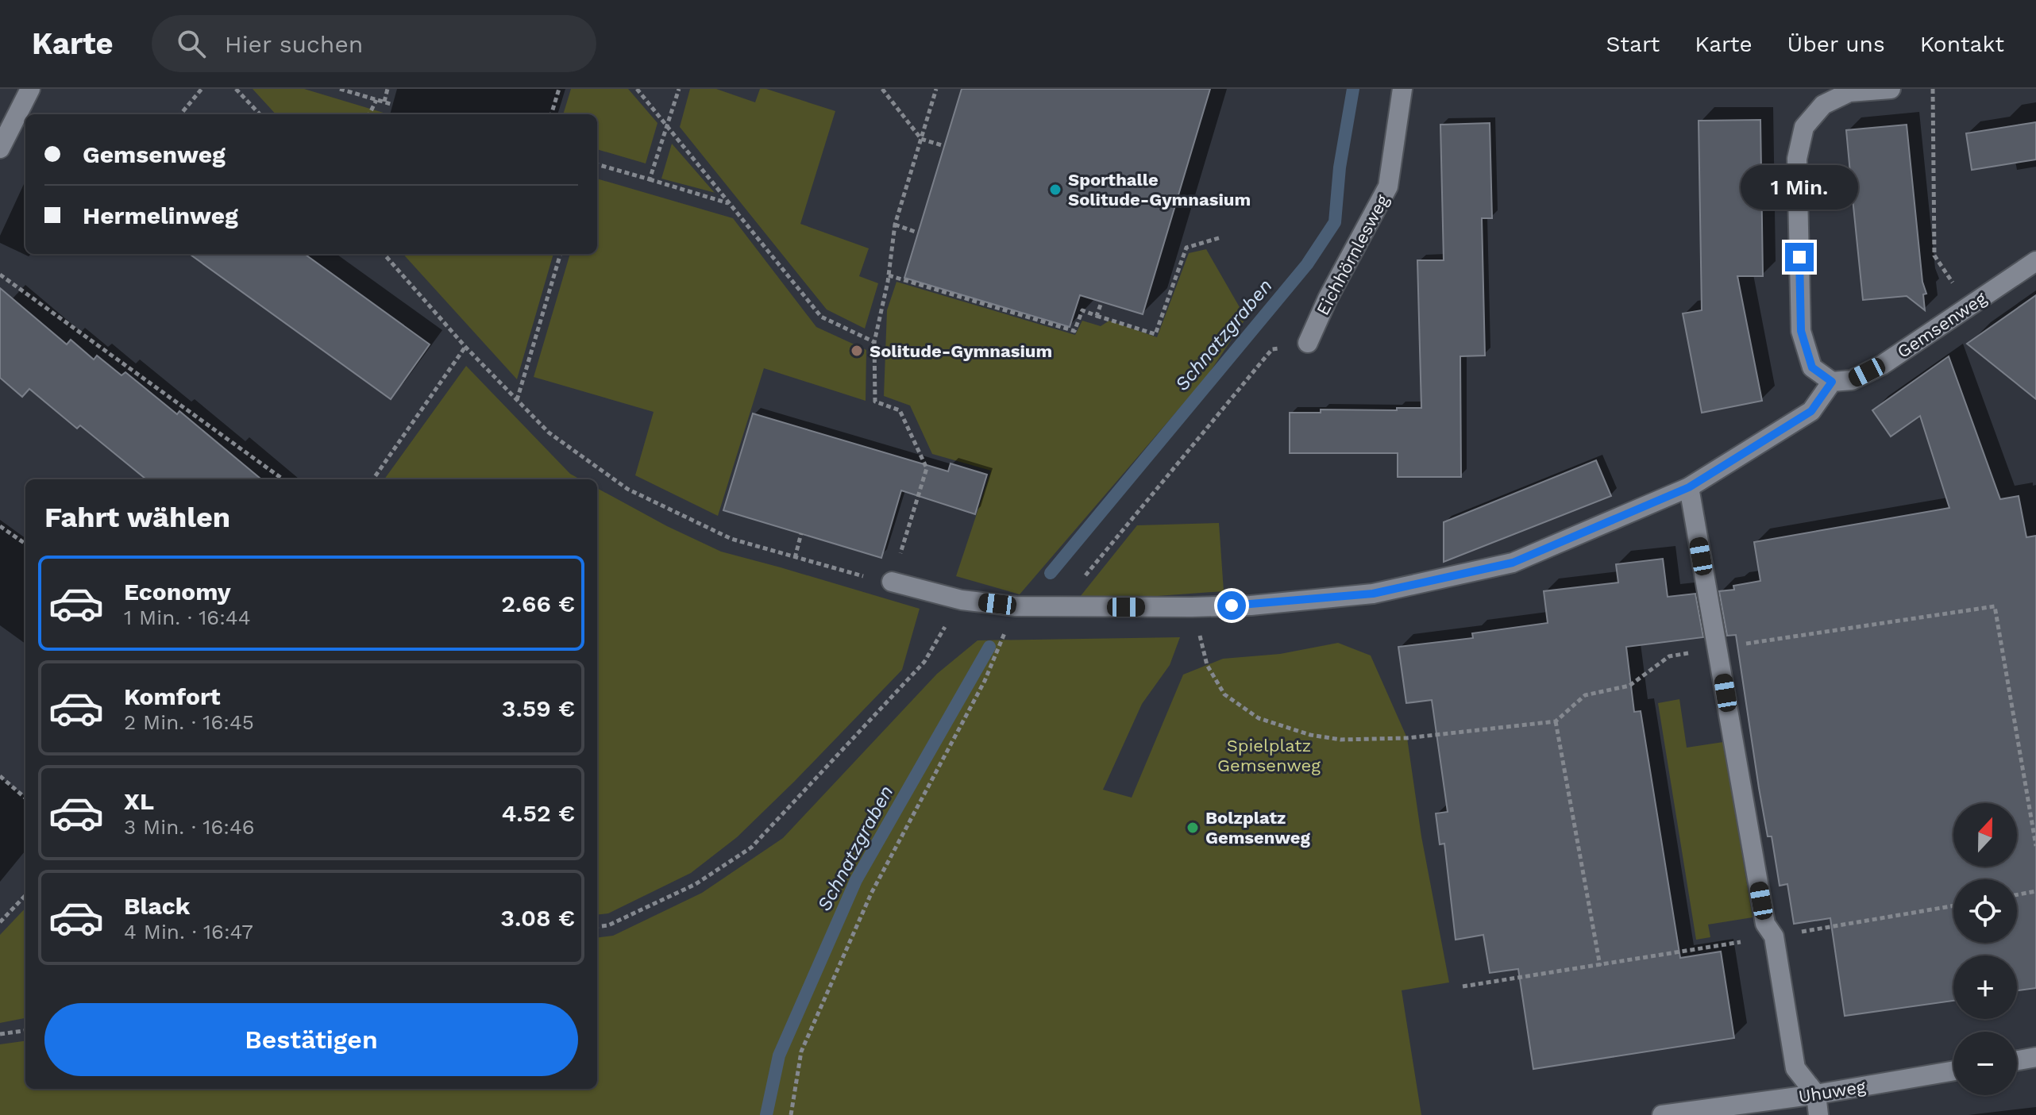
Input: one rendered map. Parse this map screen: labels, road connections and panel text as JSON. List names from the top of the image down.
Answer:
{
  "streets": {
    "street": ["Eichhörnlesweg", "Gemsenweg", "Uhuweg"]
  },
  "water": ["Schnatzgraben"],
  "parks": ["Spielplatz Gemsenweg"],
  "places": ["Sporthalle Solitude-Gymnasium", "Solitude-Gymnasium", "Bolzplatz Gemsenweg"],
  "north": "top",
  "page": {
    "header": "Karte",
    "search": "Hier suchen",
    "nav": [
      "Start",
      "Karte",
      "Über uns",
      "Kontakt"
    ],
    "banner": ["Gemsenweg", "Hermelinweg"],
    "bubble": "1 Min.",
    "heading": "Fahrt wählen",
    "list": [
      {
        "name": "Economy",
        "note": "1 Min. · 16:44",
        "value": "2.66 €"
      },
      {
        "name": "Komfort",
        "note": "2 Min. · 16:45",
        "value": "3.59 €"
      },
      {
        "name": "XL",
        "note": "3 Min. · 16:46",
        "value": "4.52 €"
      },
      {
        "name": "Black",
        "note": "4 Min. · 16:47",
        "value": "3.08 €"
      }
    ],
    "map_buttons": ["+", "−"],
    "buttons": "Bestätigen"
  }
}
